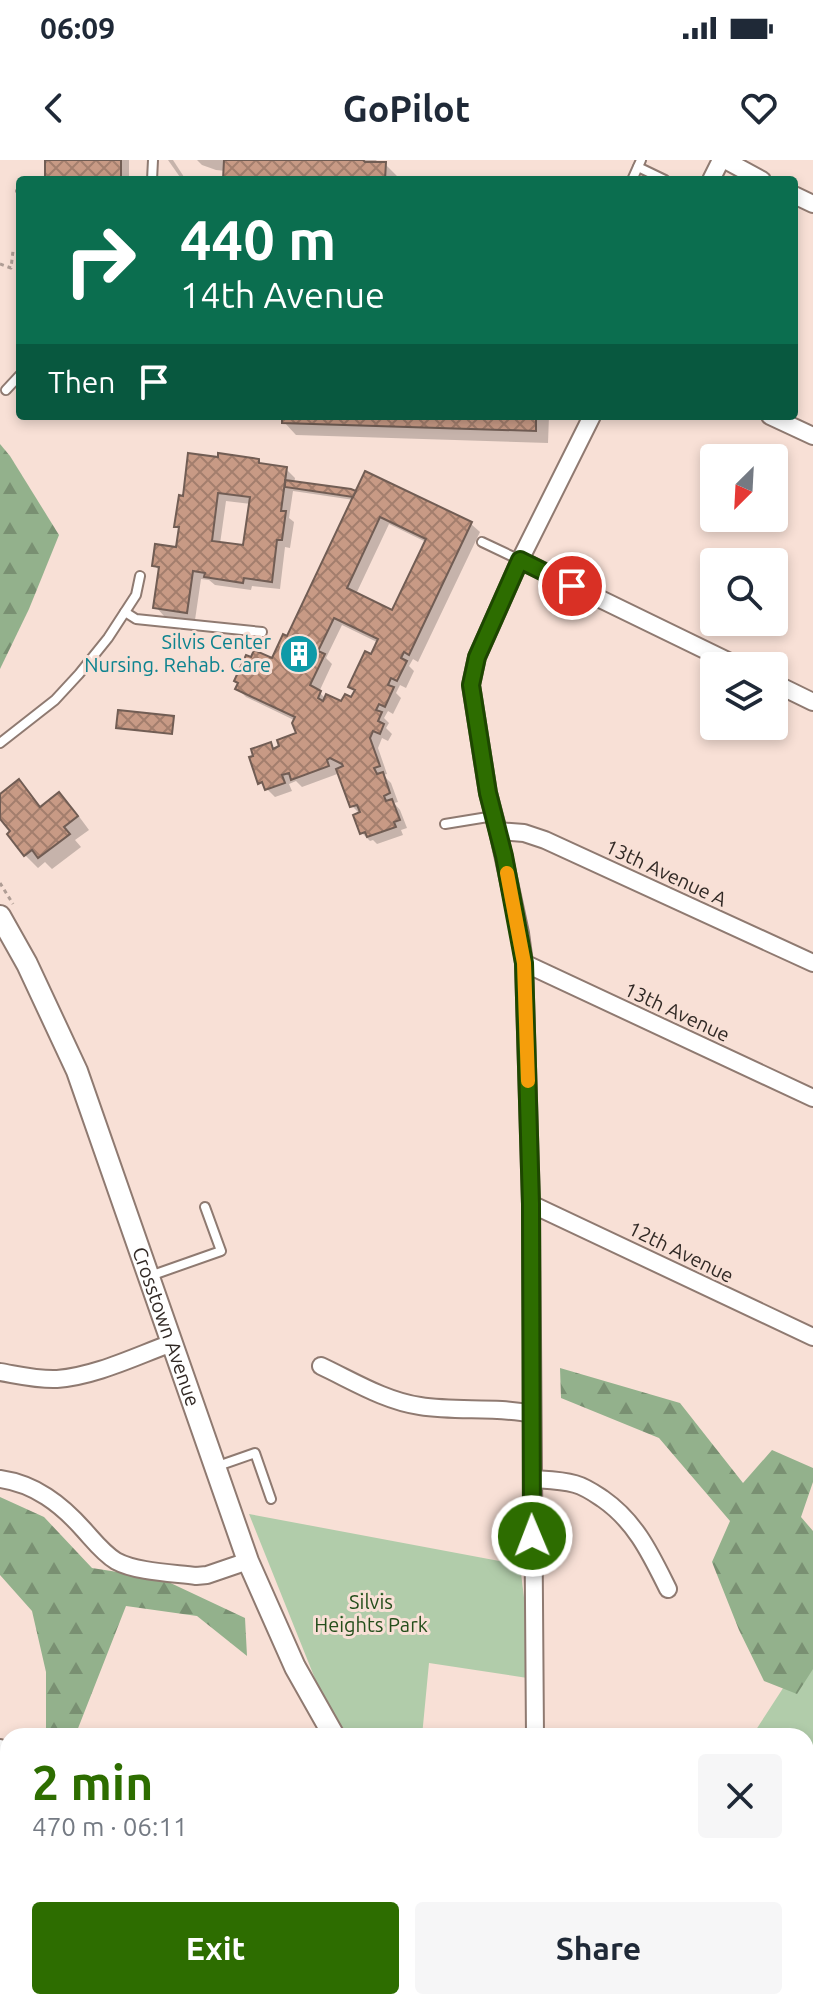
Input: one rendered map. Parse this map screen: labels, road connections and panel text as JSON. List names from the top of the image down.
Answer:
{
  "streets": {
    "street": [
      "13th Avenue A",
      "13th Avenue",
      "12th Avenue",
      "Crosstown Avenue"
    ]
  },
  "parks": ["Silvis Heights Park"],
  "places": {
    "building": ["Silvis Center Nursing. Rehab. Care"]
  },
  "north": "bottom left",
  "page": {
    "status": "06:09",
    "header": "GoPilot",
    "turn": ["440 m", "14th Avenue"],
    "then": "Then",
    "heading": ["2 min", "470 m · 06:11"],
    "buttons": ["Exit", "Share"]
  }
}
